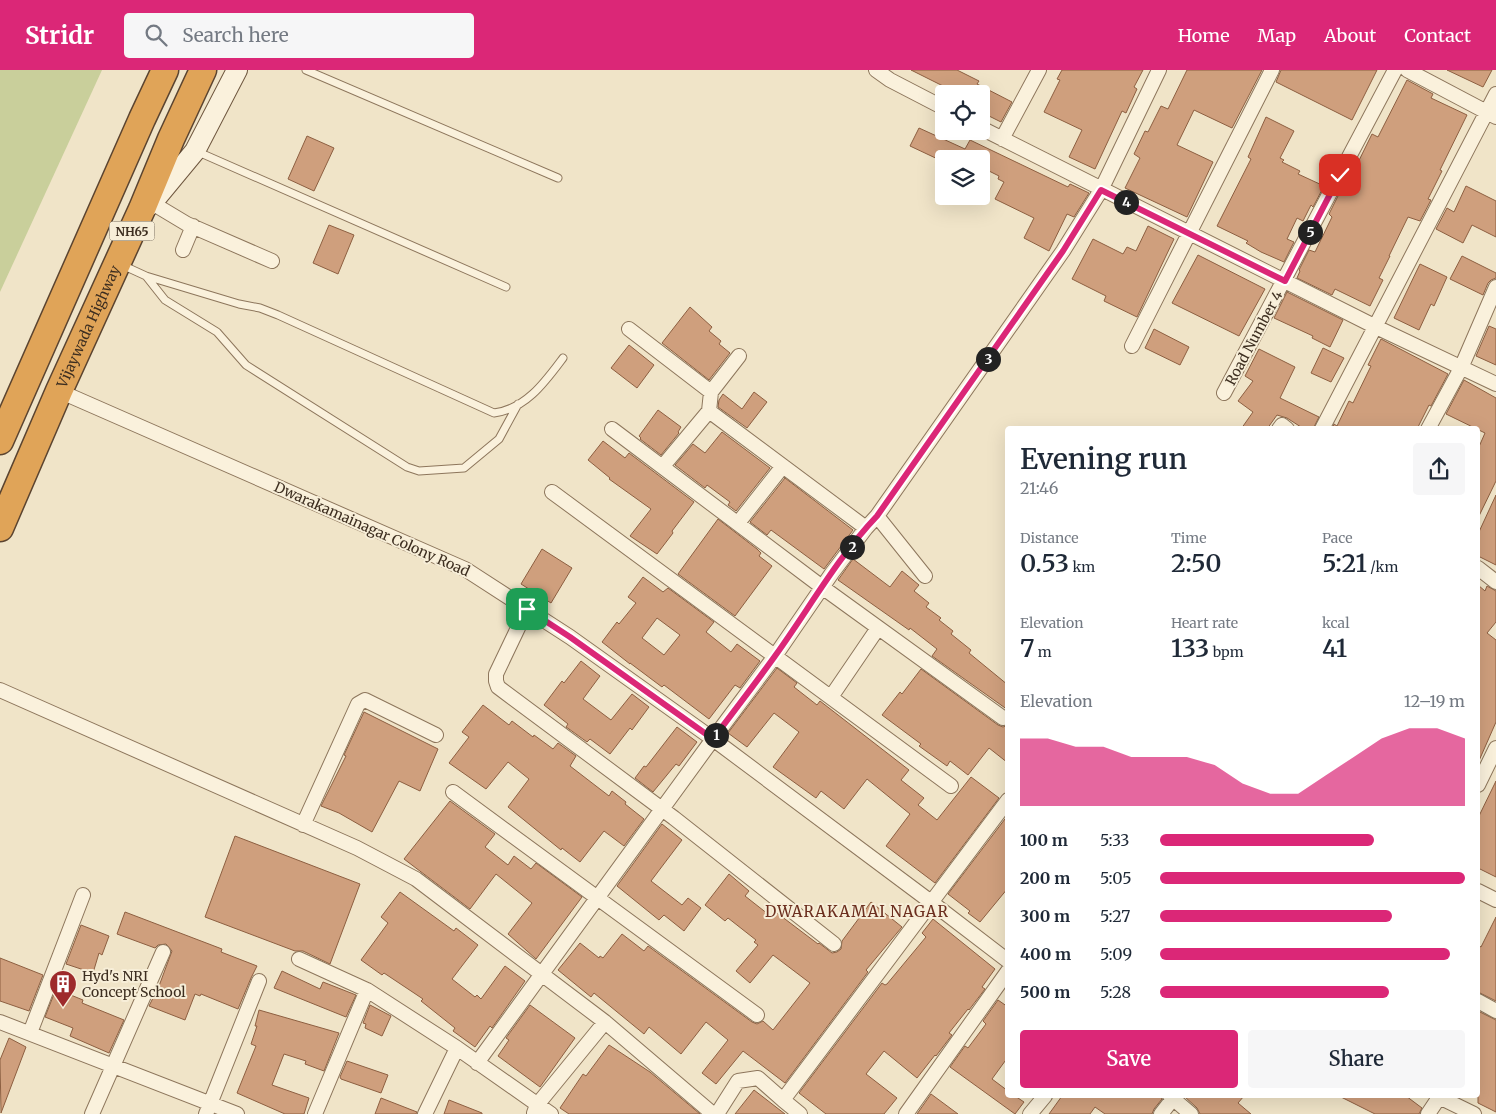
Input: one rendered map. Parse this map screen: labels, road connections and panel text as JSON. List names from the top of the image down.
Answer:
{
  "streets": {
    "highway": ["NH65", "Vijaywada Highway"],
    "street": ["Road Number 4", "Dwarakamainagar Colony Road"]
  },
  "crossings": [
    ["Vijaywada Highway", "Dwarakamainagar Colony Road"]
  ],
  "districts": ["DWARAKAMAI NAGAR"],
  "places": {
    "building": ["Hyd's NRI Concept School"]
  },
  "page": {
    "header": "Stridr",
    "search": "Search here",
    "nav": [
      "Home",
      "Map",
      "About",
      "Contact"
    ],
    "pins": [
      "4",
      "5",
      "3",
      "2",
      "1"
    ],
    "heading": ["Evening run", "21:46"],
    "stats": [
      ["Distance", "0.53 km"],
      ["Time", "2:50"],
      ["Pace", "5:21 /km"],
      ["Elevation", "7 m"],
      ["Heart rate", "133 bpm"],
      ["kcal", "41"]
    ],
    "chart": ["Elevation", "12–19 m"],
    "list": [
      {
        "name": "100 m",
        "note": "5:33"
      },
      {
        "name": "200 m",
        "note": "5:05"
      },
      {
        "name": "300 m",
        "note": "5:27"
      },
      {
        "name": "400 m",
        "note": "5:09"
      },
      {
        "name": "500 m",
        "note": "5:28"
      }
    ],
    "buttons": ["Save", "Share"]
  }
}
